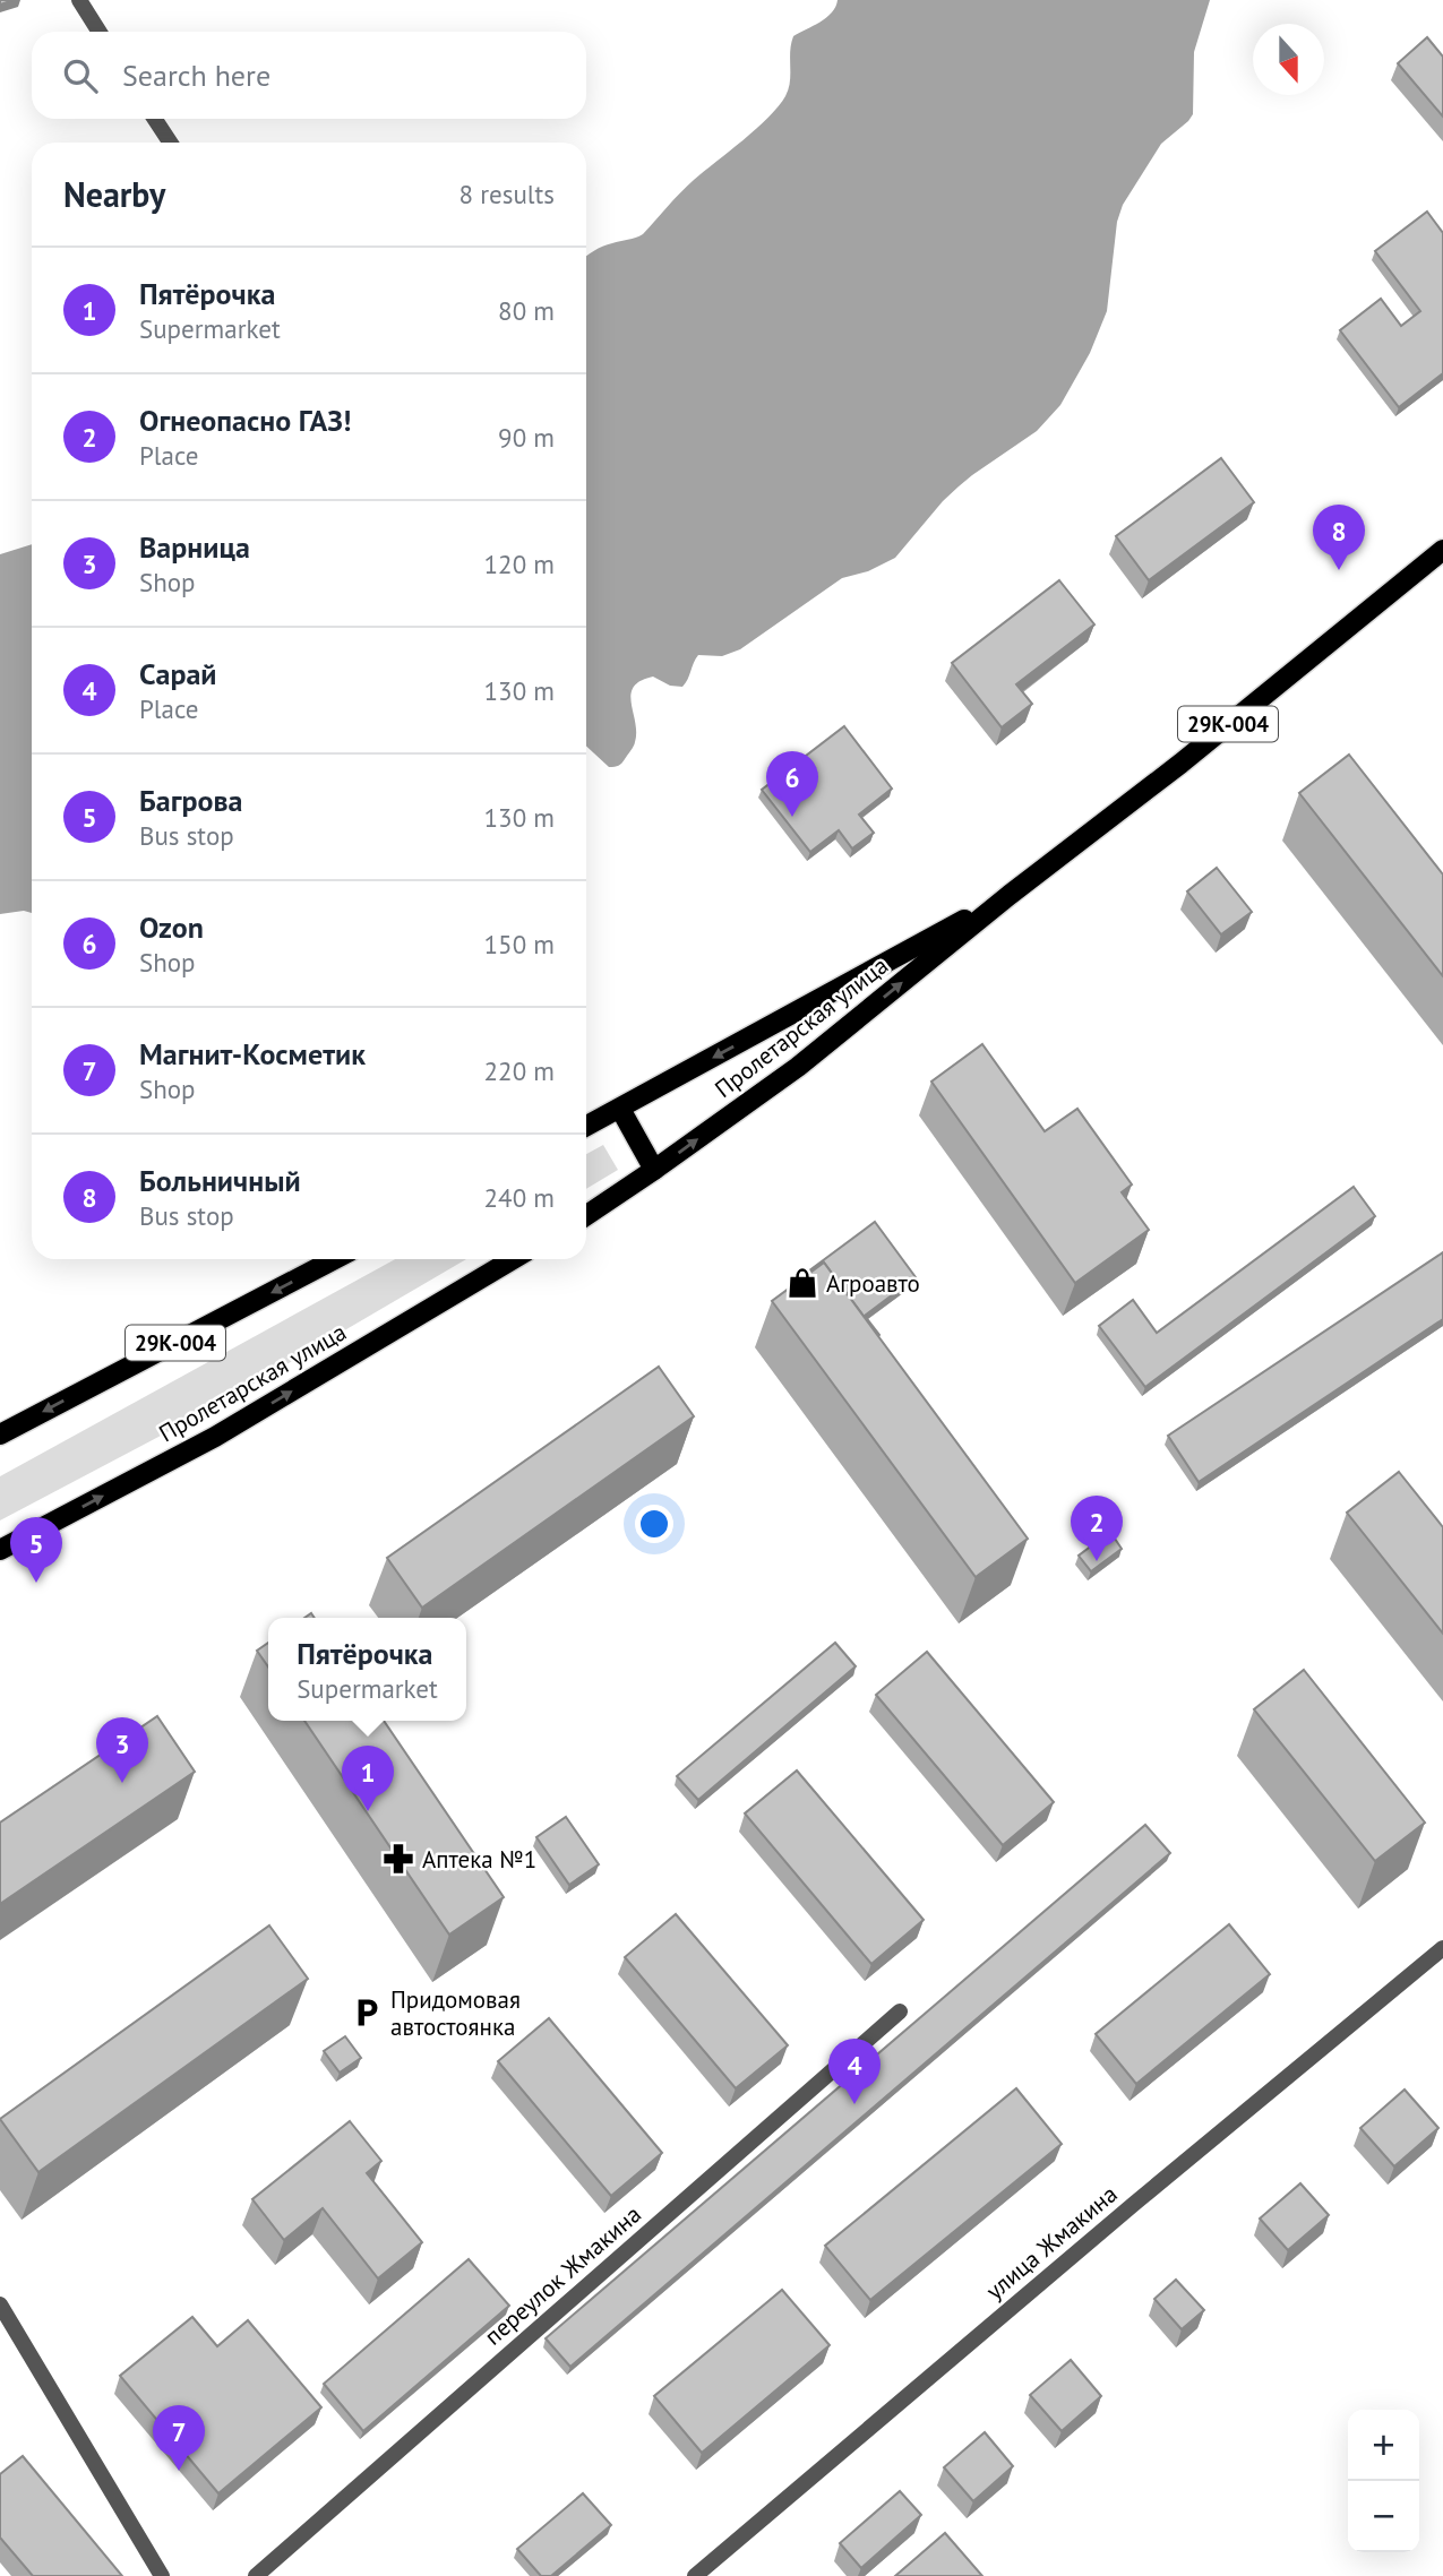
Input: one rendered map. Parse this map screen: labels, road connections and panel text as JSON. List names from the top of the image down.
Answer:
{
  "streets": {
    "main road": ["29К-004", "Пролетарская улица"],
    "street": ["улица Жмакина", "переулок Жмакина"]
  },
  "places": {
    "shop": ["Агроавто"],
    "pharmacy": ["Аптека №1"],
    "parking": ["Придомовая автостоянка"]
  },
  "north": "bottom",
  "page": {
    "search": "Search here",
    "heading": ["Nearby", "8 results"],
    "list": [
      {
        "mark": "1",
        "name": "Пятёрочка",
        "note": "Supermarket",
        "value": "80 m"
      },
      {
        "mark": "2",
        "name": "Огнеопасно ГАЗ!",
        "note": "Place",
        "value": "90 m"
      },
      {
        "mark": "3",
        "name": "Варница",
        "note": "Shop",
        "value": "120 m"
      },
      {
        "mark": "4",
        "name": "Сарай",
        "note": "Place",
        "value": "130 m"
      },
      {
        "mark": "5",
        "name": "Багрова",
        "note": "Bus stop",
        "value": "130 m"
      },
      {
        "mark": "6",
        "name": "Ozon",
        "note": "Shop",
        "value": "150 m"
      },
      {
        "mark": "7",
        "name": "Магнит-Косметик",
        "note": "Shop",
        "value": "220 m"
      },
      {
        "mark": "8",
        "name": "Больничный",
        "note": "Bus stop",
        "value": "240 m"
      }
    ],
    "pins": [
      "8",
      "6",
      "2",
      "5",
      "3",
      "1",
      "4",
      "7"
    ],
    "popup": ["Пятёрочка", "Supermarket"],
    "map_buttons": ["+", "−"]
  }
}
